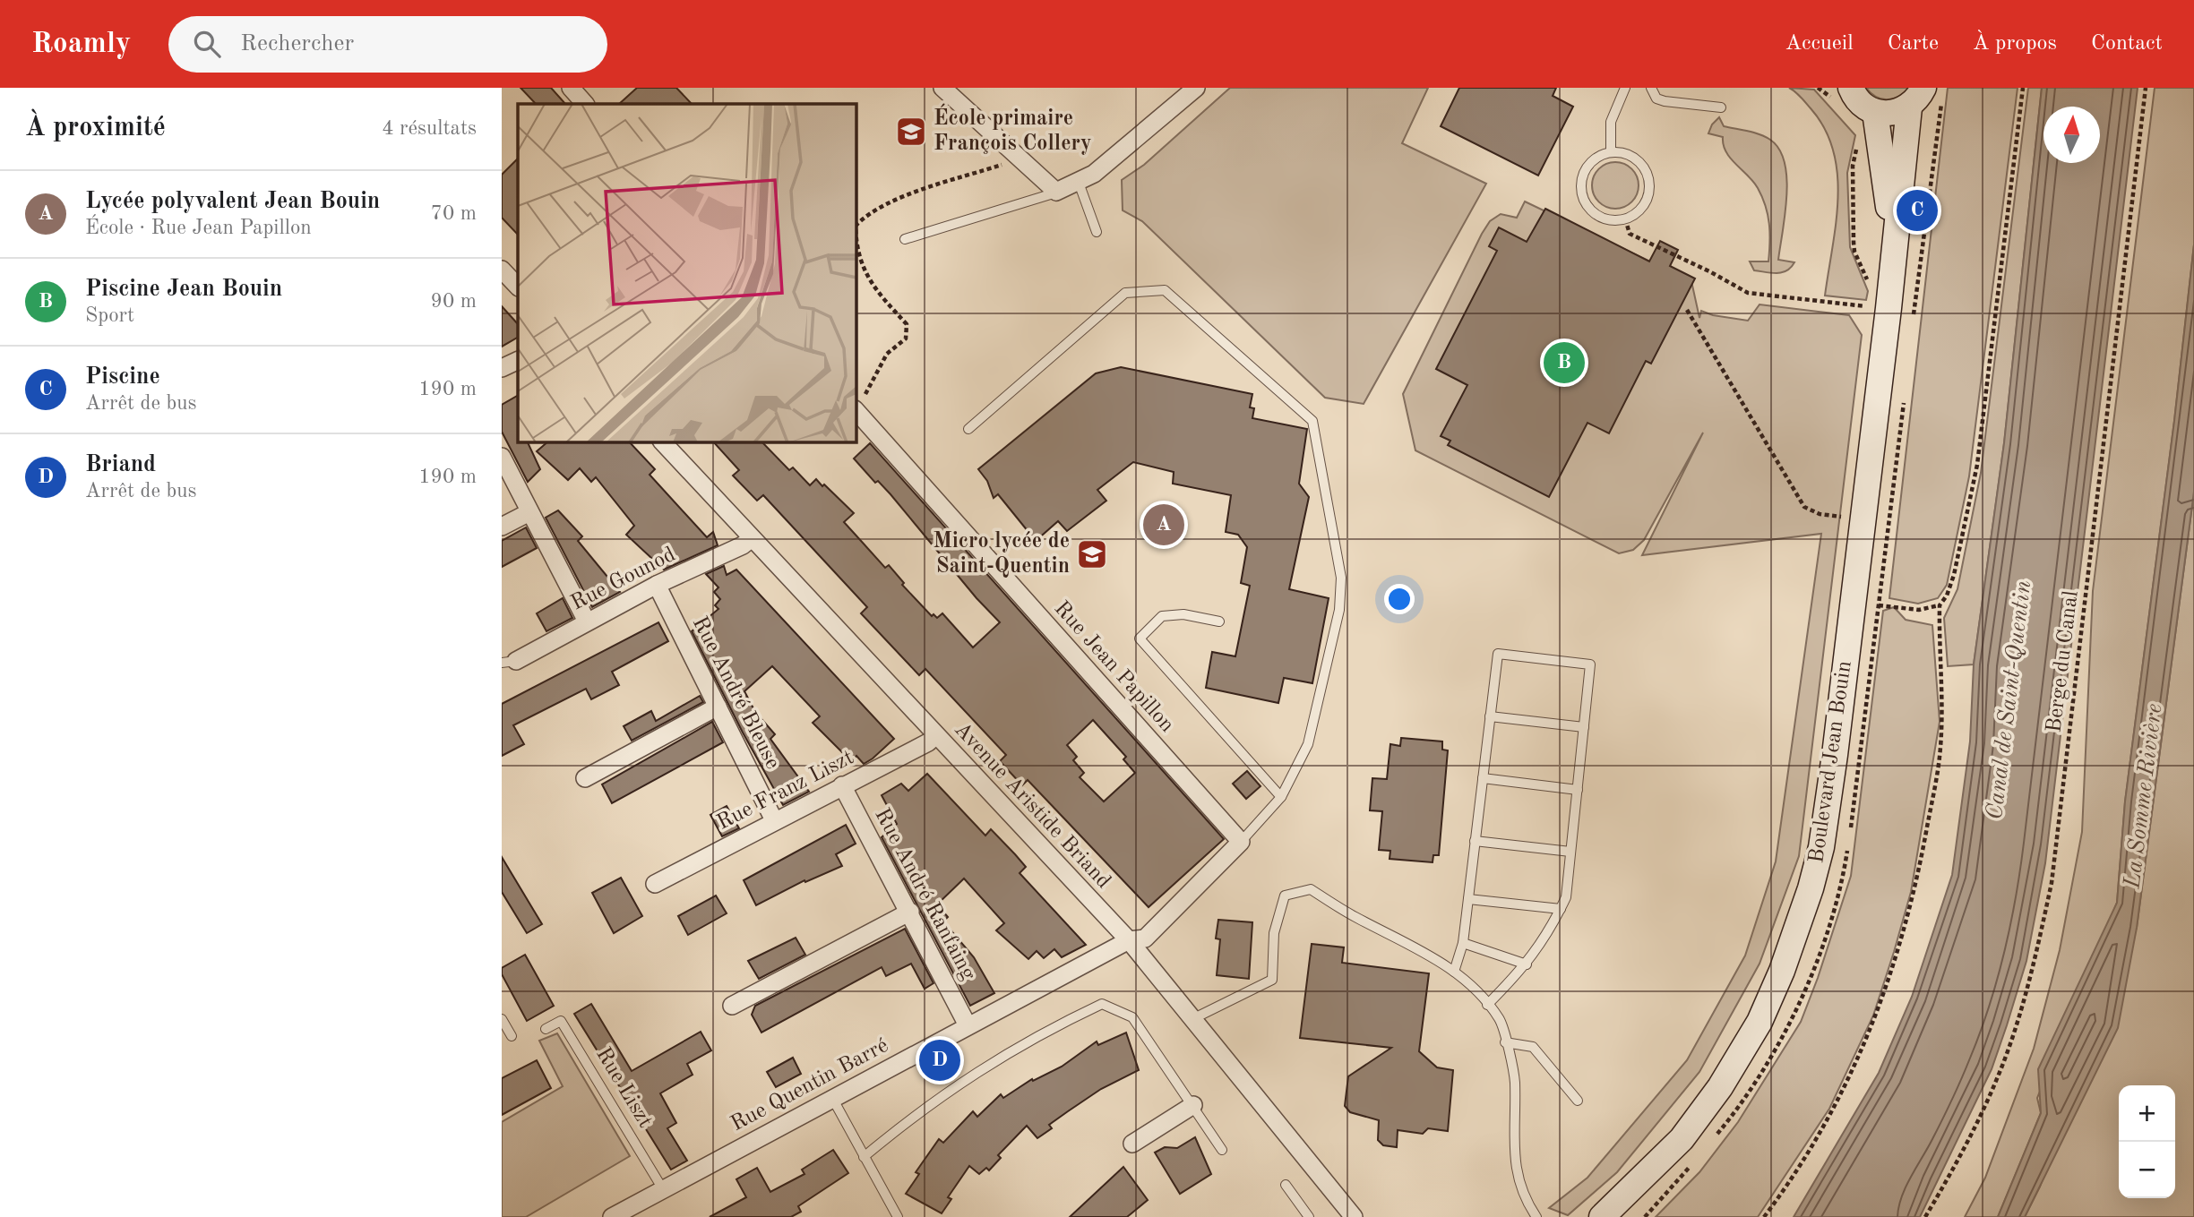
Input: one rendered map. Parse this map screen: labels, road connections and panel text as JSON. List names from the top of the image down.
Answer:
{
  "streets": {
    "street": [
      "Rue Gounod",
      "Rue Jean Papillon",
      "Rue André Bleuse",
      "Boulevard Jean Bouin",
      "Rue Franz Liszt",
      "Avenue Aristide Briand",
      "Rue André Ranfaing",
      "Rue Quentin Barré"
    ],
    "lane": ["Rue Liszt"],
    "path": ["Berge du Canal"]
  },
  "crossings": [
    ["Rue Gounod", "Rue André Bleuse"],
    ["Rue Gounod", "Avenue Aristide Briand"],
    ["Rue Jean Papillon", "Rue Quentin Barré"],
    ["Rue André Bleuse", "Rue Franz Liszt"],
    ["Rue Franz Liszt", "Avenue Aristide Briand"],
    ["Rue Franz Liszt", "Rue André Ranfaing"],
    ["Avenue Aristide Briand", "Rue Quentin Barré"],
    ["Rue André Ranfaing", "Rue Quentin Barré"],
    ["Rue Quentin Barré", "Rue Liszt"]
  ],
  "water": ["Canal de Saint-Quentin", "La Somme Rivière"],
  "places": {
    "school or university": ["École primaire François Collery", "Micro lycée de Saint-Quentin"]
  },
  "north": "top",
  "page": {
    "header": "Roamly",
    "search": "Rechercher",
    "nav": [
      "Accueil",
      "Carte",
      "À propos",
      "Contact"
    ],
    "heading": ["À proximité", "4 résultats"],
    "list": [
      {
        "mark": "A",
        "name": "Lycée polyvalent Jean Bouin",
        "note": "École · Rue Jean Papillon",
        "value": "70 m"
      },
      {
        "mark": "B",
        "name": "Piscine Jean Bouin",
        "note": "Sport",
        "value": "90 m"
      },
      {
        "mark": "C",
        "name": "Piscine",
        "note": "Arrêt de bus",
        "value": "190 m"
      },
      {
        "mark": "D",
        "name": "Briand",
        "note": "Arrêt de bus",
        "value": "190 m"
      }
    ],
    "pins": [
      "C",
      "B",
      "A",
      "D"
    ],
    "map_buttons": ["+", "−"]
  }
}
